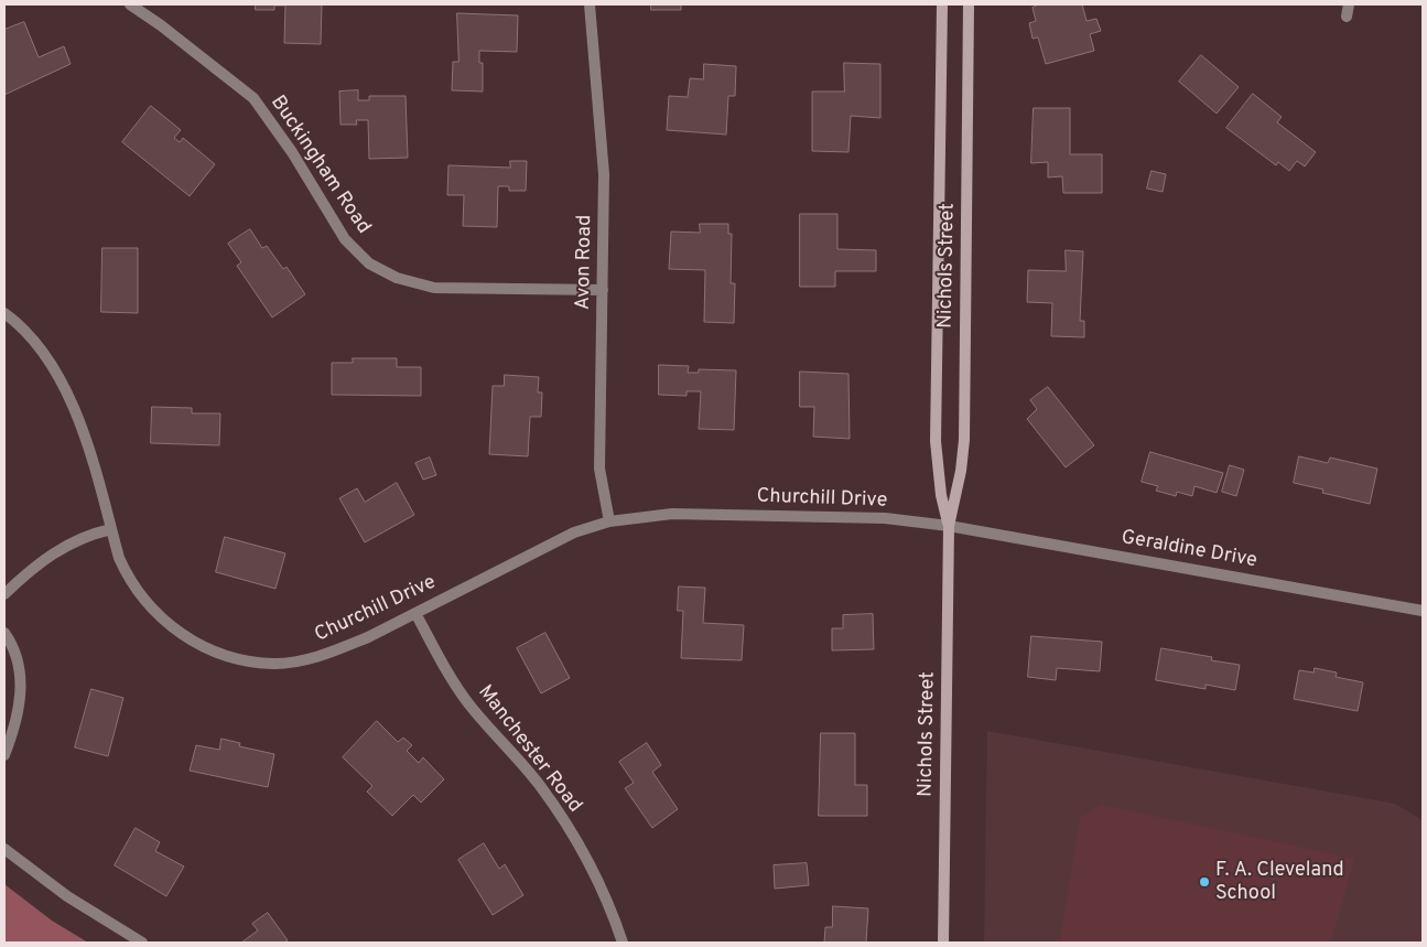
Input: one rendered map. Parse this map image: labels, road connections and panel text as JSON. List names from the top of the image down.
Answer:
{
  "streets": {
    "main road": ["Nichols Street"],
    "street": [
      "Buckingham Road",
      "Avon Road",
      "Churchill Drive",
      "Geraldine Drive",
      "Manchester Road"
    ]
  },
  "crossings": [
    ["Buckingham Road", "Avon Road"],
    ["Avon Road", "Churchill Drive"],
    ["Nichols Street", "Churchill Drive"],
    ["Nichols Street", "Geraldine Drive"],
    ["Churchill Drive", "Geraldine Drive"],
    ["Churchill Drive", "Manchester Road"]
  ],
  "places": ["F. A. Cleveland School"]
}
